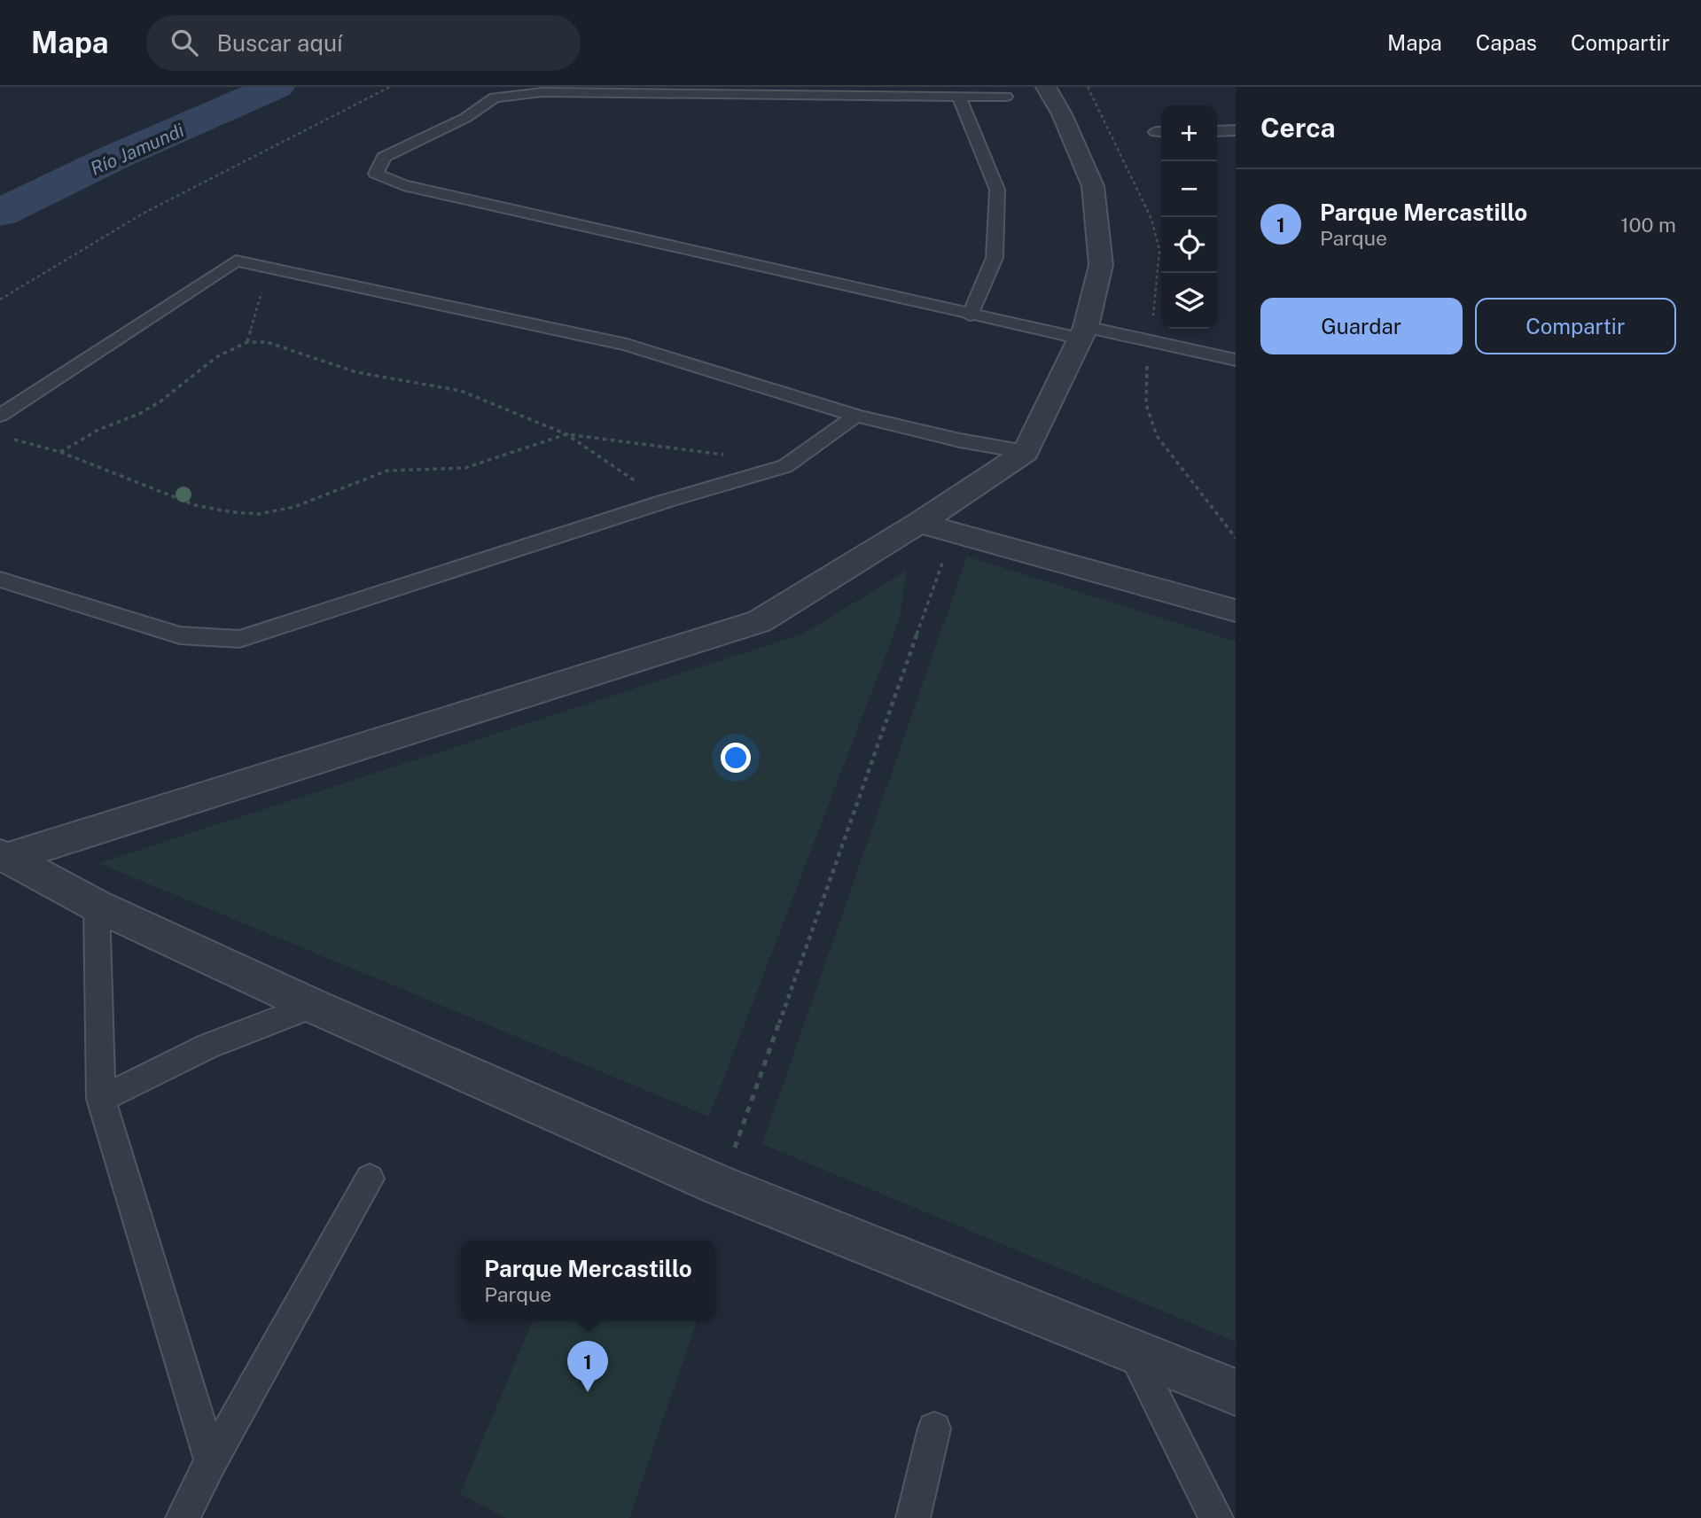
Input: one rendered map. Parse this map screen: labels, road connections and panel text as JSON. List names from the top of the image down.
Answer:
{
  "water": ["Río Jamundi"],
  "page": {
    "header": "Mapa",
    "search": "Buscar aquí",
    "nav": ["Mapa", "Capas", "Compartir"],
    "heading": "Cerca",
    "map_buttons": ["+", "−"],
    "list": [
      {
        "mark": "1",
        "name": "Parque Mercastillo",
        "note": "Parque",
        "value": "100 m"
      }
    ],
    "buttons": ["Guardar", "Compartir"],
    "popup": ["Parque Mercastillo", "Parque"],
    "pins": "1"
  }
}
